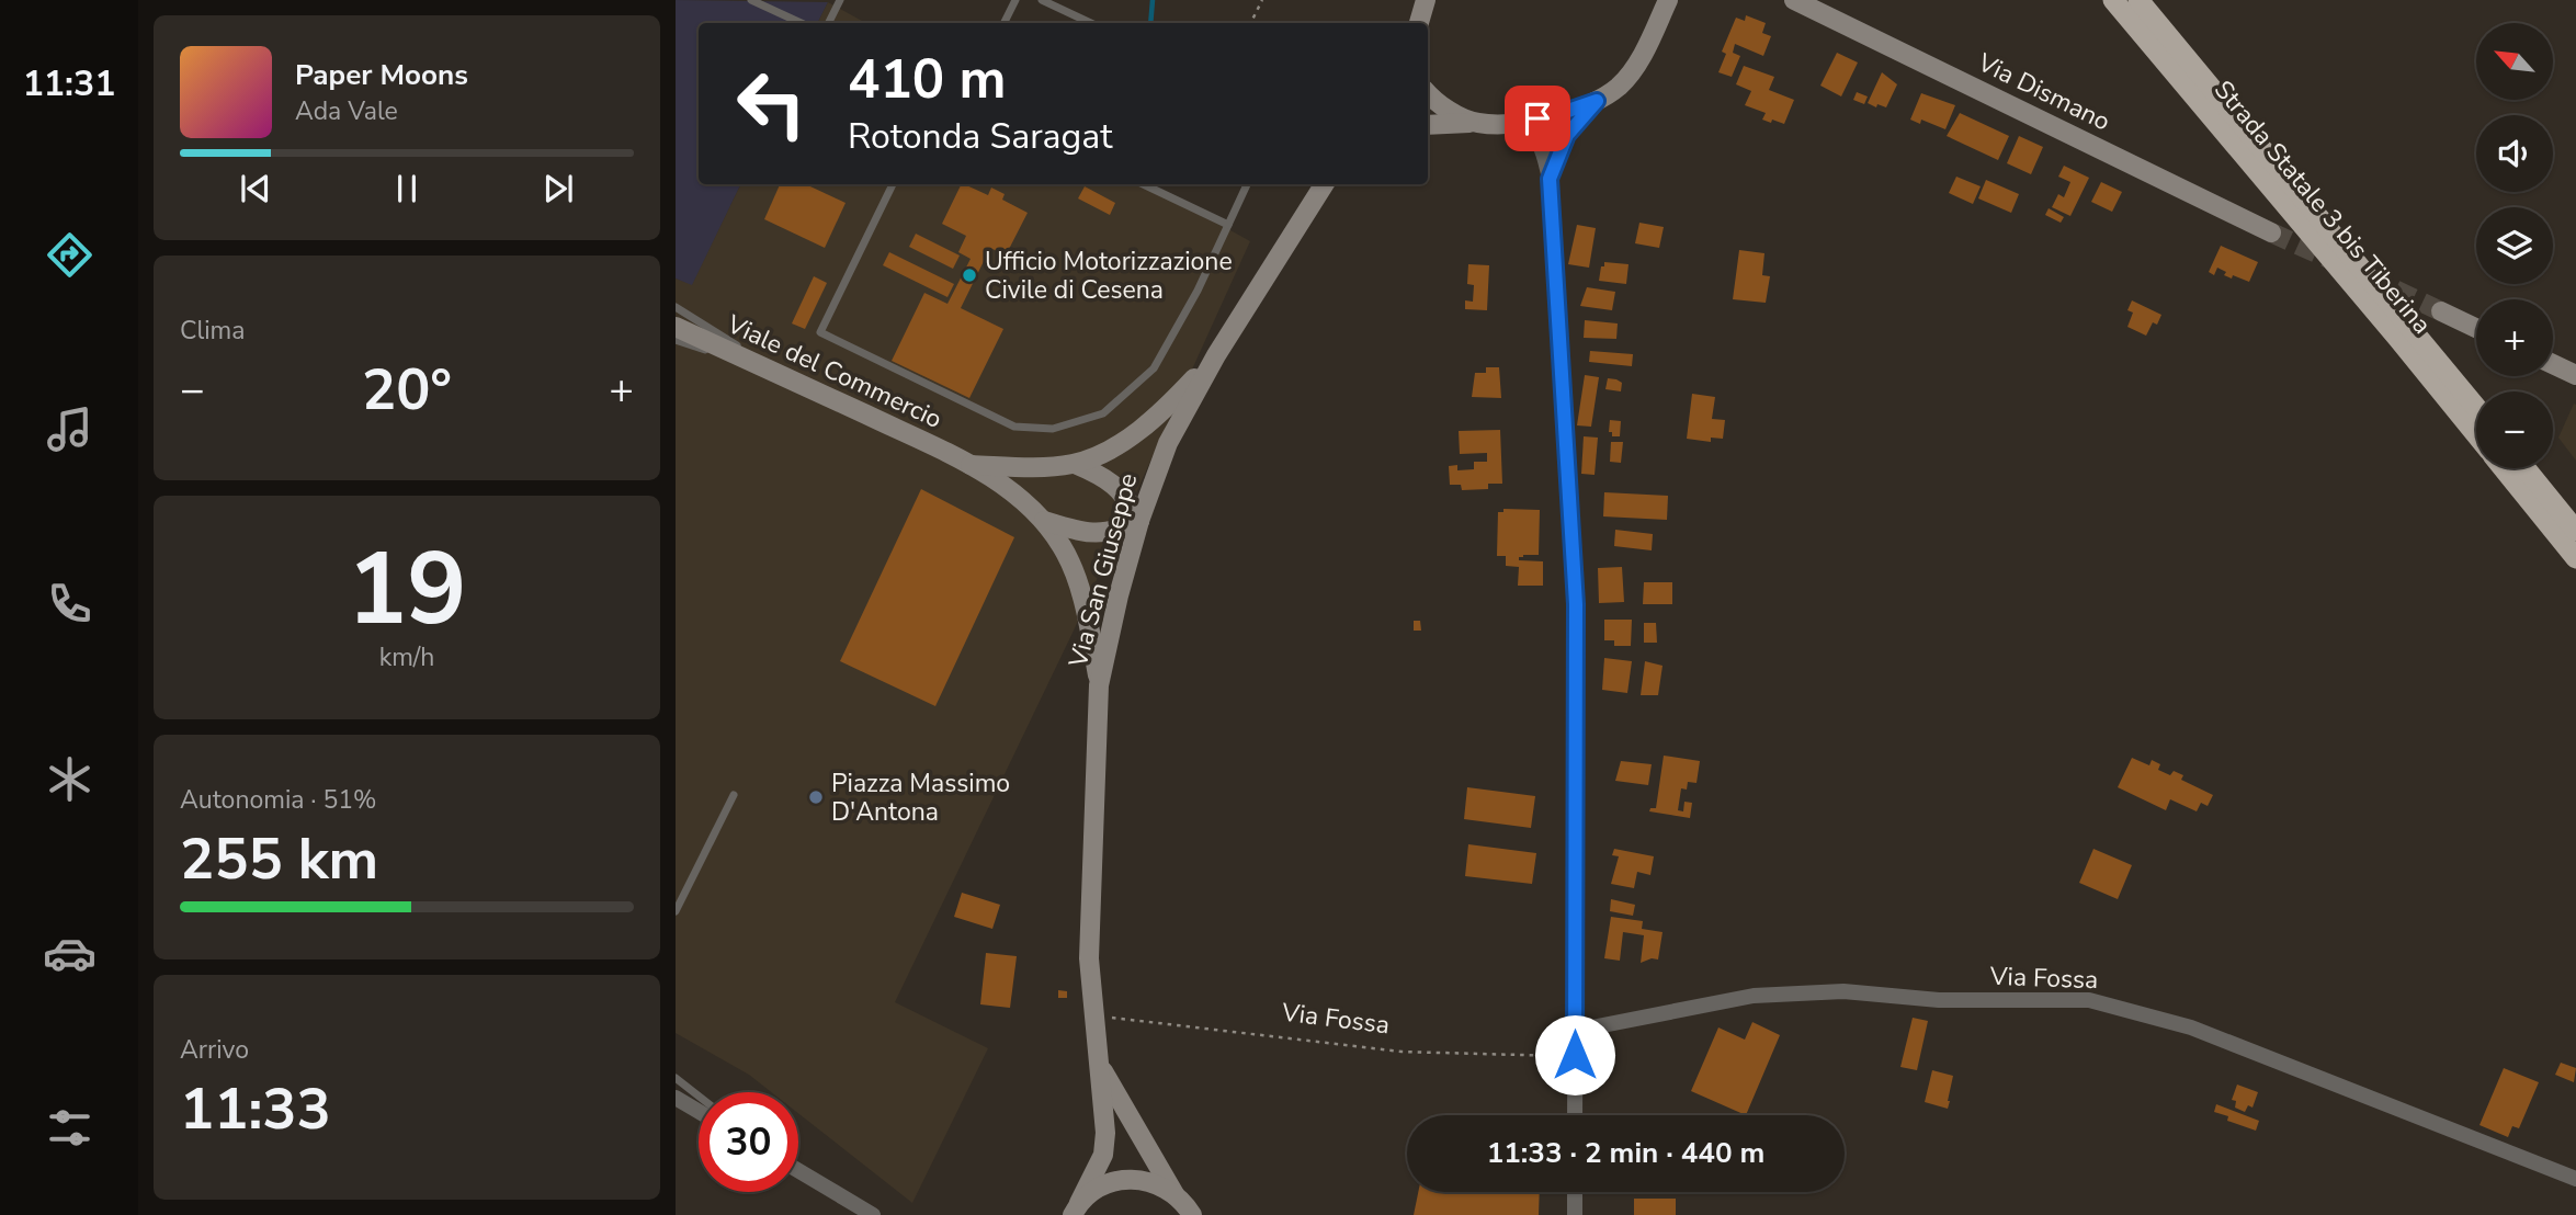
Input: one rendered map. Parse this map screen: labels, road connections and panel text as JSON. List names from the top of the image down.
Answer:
{
  "streets": {
    "highway": ["Strada Statale 3 bis Tiberina"],
    "main road": ["Via Dismano", "Viale del Commercio", "Via San Giuseppe"],
    "street": ["Via Fossa"]
  },
  "crossings": [
    ["Viale del Commercio", "Via San Giuseppe"],
    ["Via San Giuseppe", "Via Fossa"]
  ],
  "places": ["Ufficio Motorizzazione Civile di Cesena", "Piazza Massimo D'Antona"],
  "north": "top left",
  "page": {
    "tabs": "11:31",
    "map_buttons": ["+", "−"],
    "turn": ["410 m", "Rotonda Saragat"],
    "song": ["Paper Moons", "Ada Vale"],
    "tile": [
      "Clima",
      ["19", "km/h"],
      ["Autonomia · 51%", "255 km"],
      ["Arrivo", "11:33"]
    ],
    "heat": ["−", "20°", "+"],
    "limit": "30",
    "trip": "11:33 · 2 min · 440 m"
  }
}
